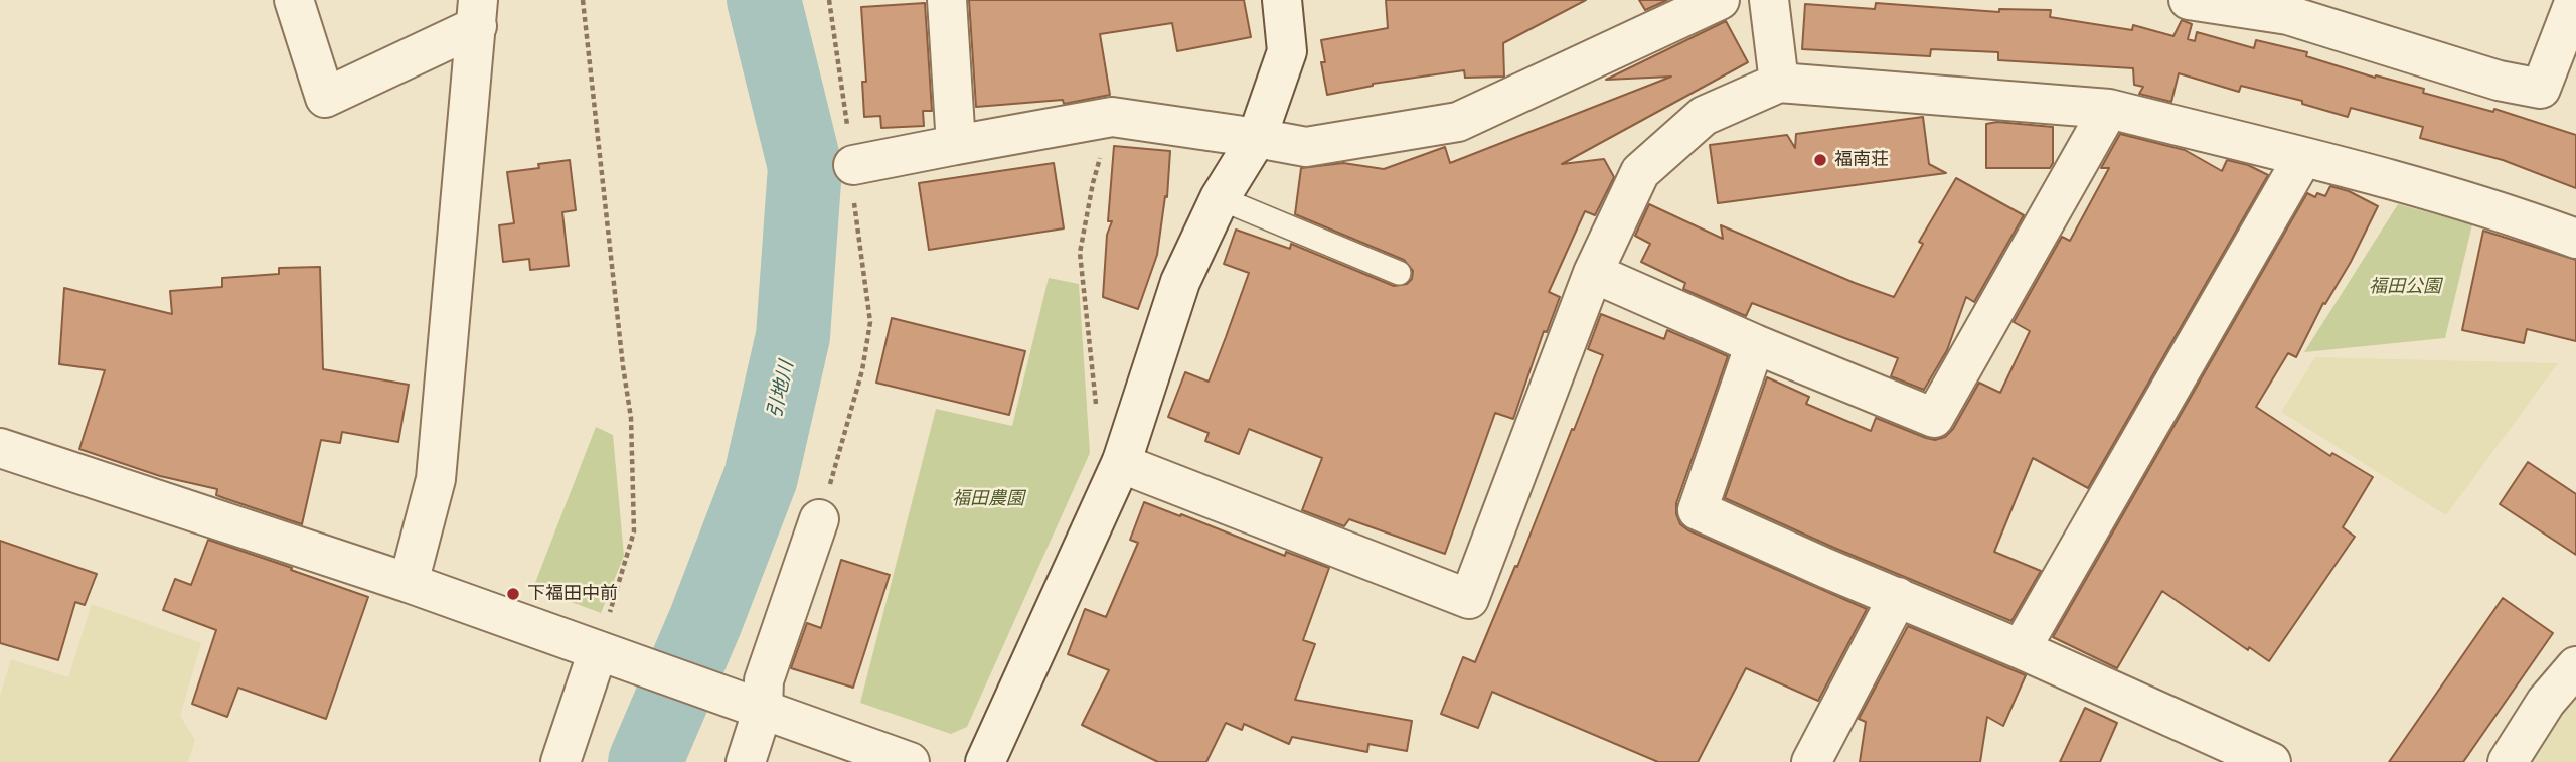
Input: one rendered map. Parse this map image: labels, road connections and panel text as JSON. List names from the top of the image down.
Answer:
{
  "water": ["引地川"],
  "parks": ["福田公園", "福田農園"],
  "places": ["福南荘", "下福田中前"]
}
